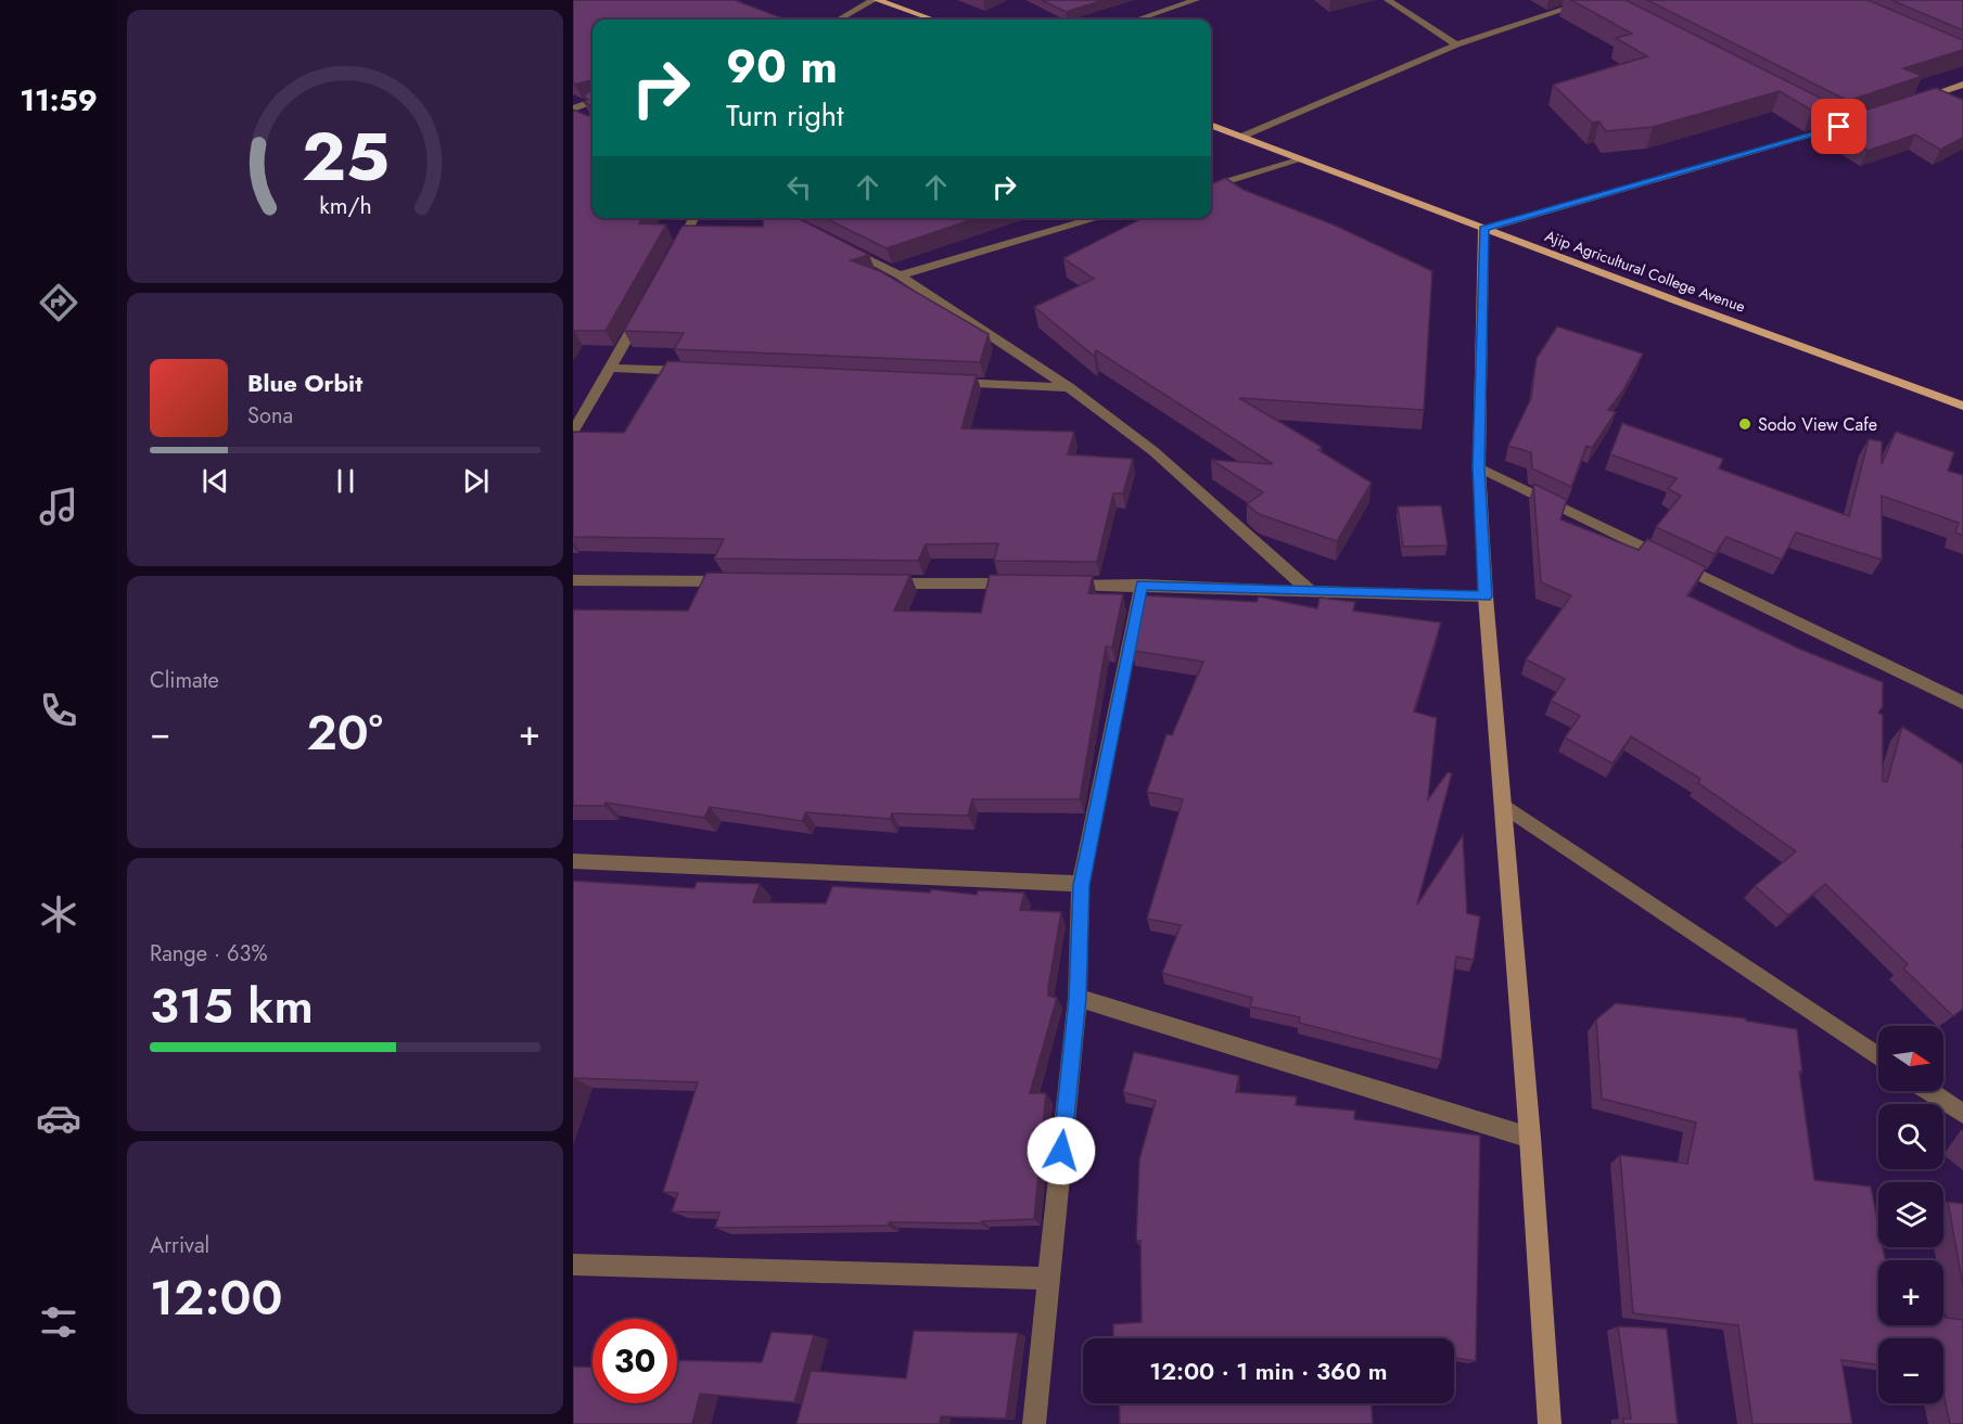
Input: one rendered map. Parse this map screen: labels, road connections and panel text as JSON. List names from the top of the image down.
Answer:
{
  "streets": {
    "main road": ["Ajip Agricultural College Avenue"]
  },
  "places": ["Sodo View Cafe"],
  "north": "right",
  "page": {
    "tabs": "11:59",
    "turn": ["90 m", "Turn right"],
    "song": ["Blue Orbit", "Sona"],
    "tile": [
      "Climate",
      ["Range · 63%", "315 km"],
      ["Arrival", "12:00"]
    ],
    "heat": ["−", "20°", "+"],
    "map_buttons": ["+", "−"],
    "limit": "30",
    "trip": "12:00 · 1 min · 360 m",
    "gauge": ["25", "km/h"]
  }
}
